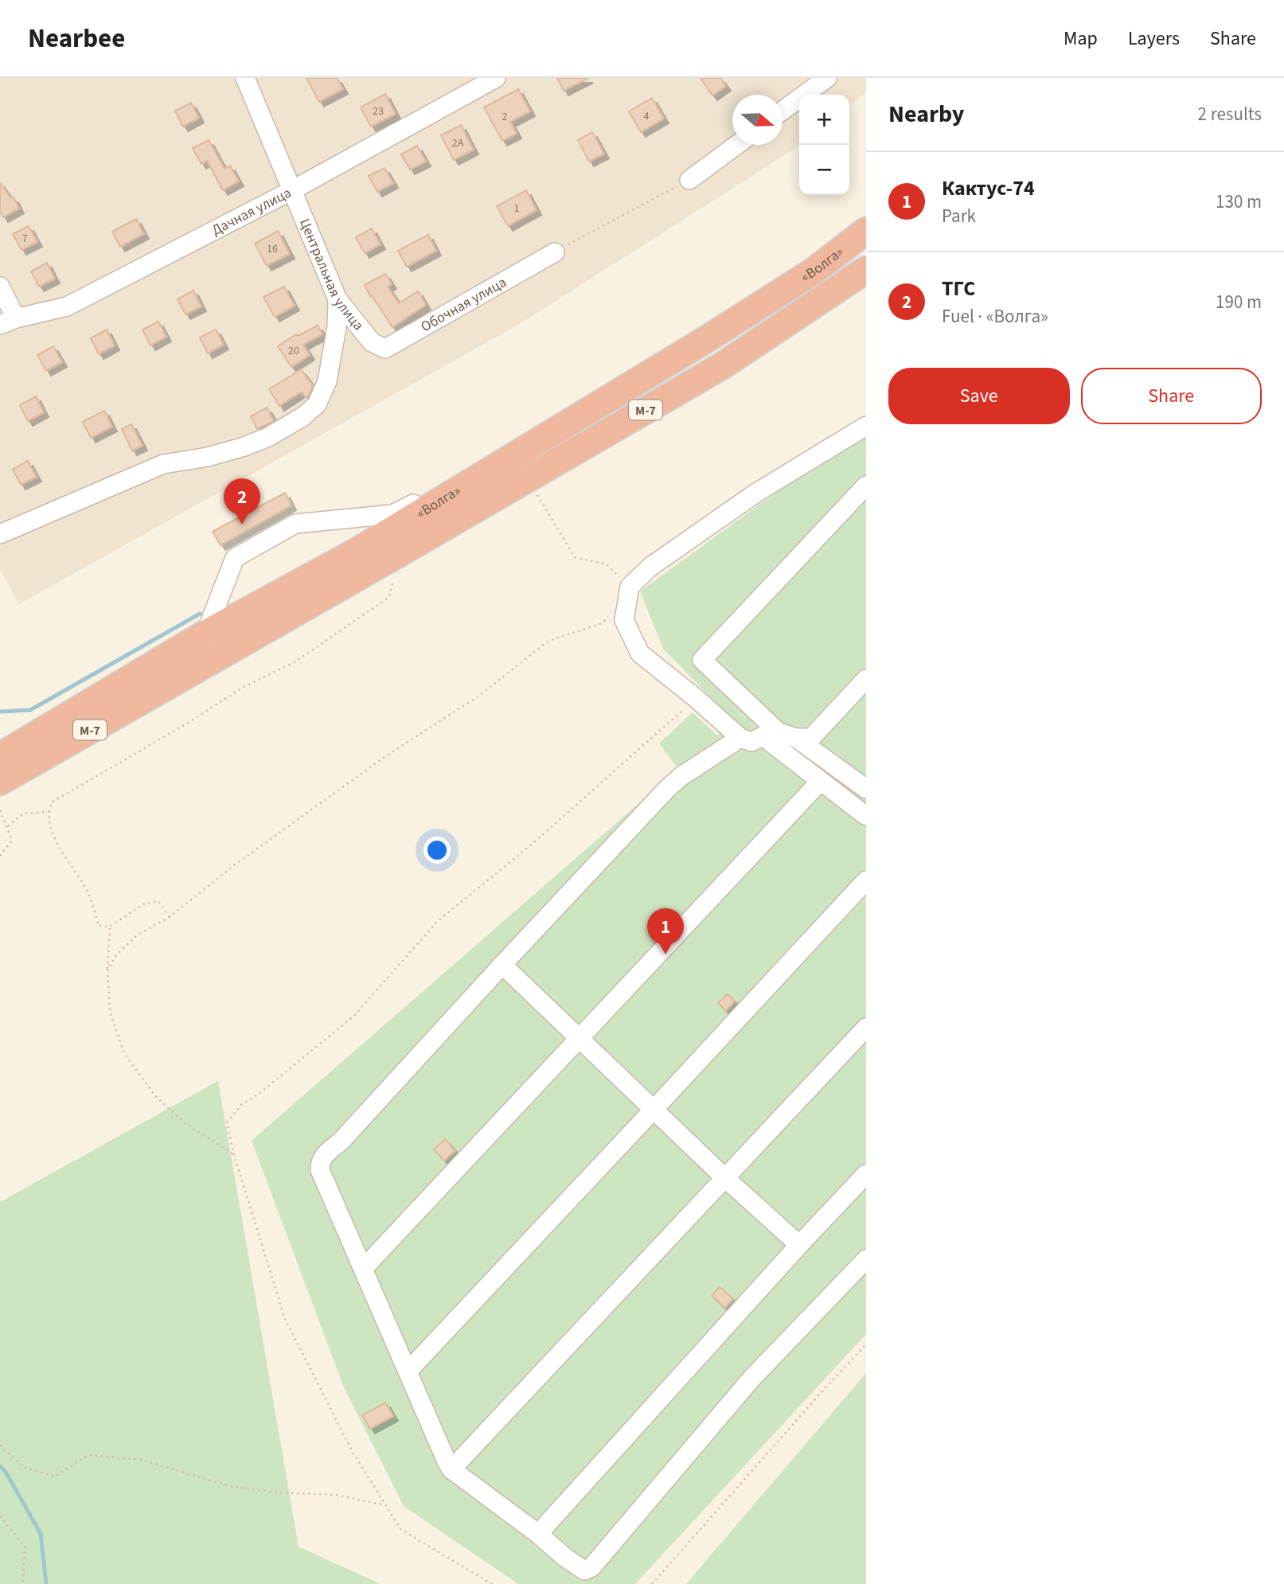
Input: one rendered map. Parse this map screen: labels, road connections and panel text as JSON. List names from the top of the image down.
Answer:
{
  "streets": {
    "highway": ["«Волга»", "М-7"],
    "street": ["Дачная улица", "Центральная улица", "Обочная улица"]
  },
  "crossings": [
    ["Дачная улица", "Центральная улица"],
    ["Центральная улица", "Обочная улица"]
  ],
  "house_numbers": [
    "23",
    "4",
    "2",
    "2А",
    "1",
    "7",
    "16",
    "20"
  ],
  "north": "right",
  "page": {
    "header": "Nearbee",
    "nav": ["Map", "Layers", "Share"],
    "heading": ["Nearby", "2 results"],
    "map_buttons": ["+", "−"],
    "list": [
      {
        "mark": "1",
        "name": "Кактус-74",
        "note": "Park",
        "value": "130 m"
      },
      {
        "mark": "2",
        "name": "ТГС",
        "note": "Fuel · «Волга»",
        "value": "190 m"
      }
    ],
    "buttons": ["Save", "Share"],
    "pins": ["2", "1"]
  }
}
